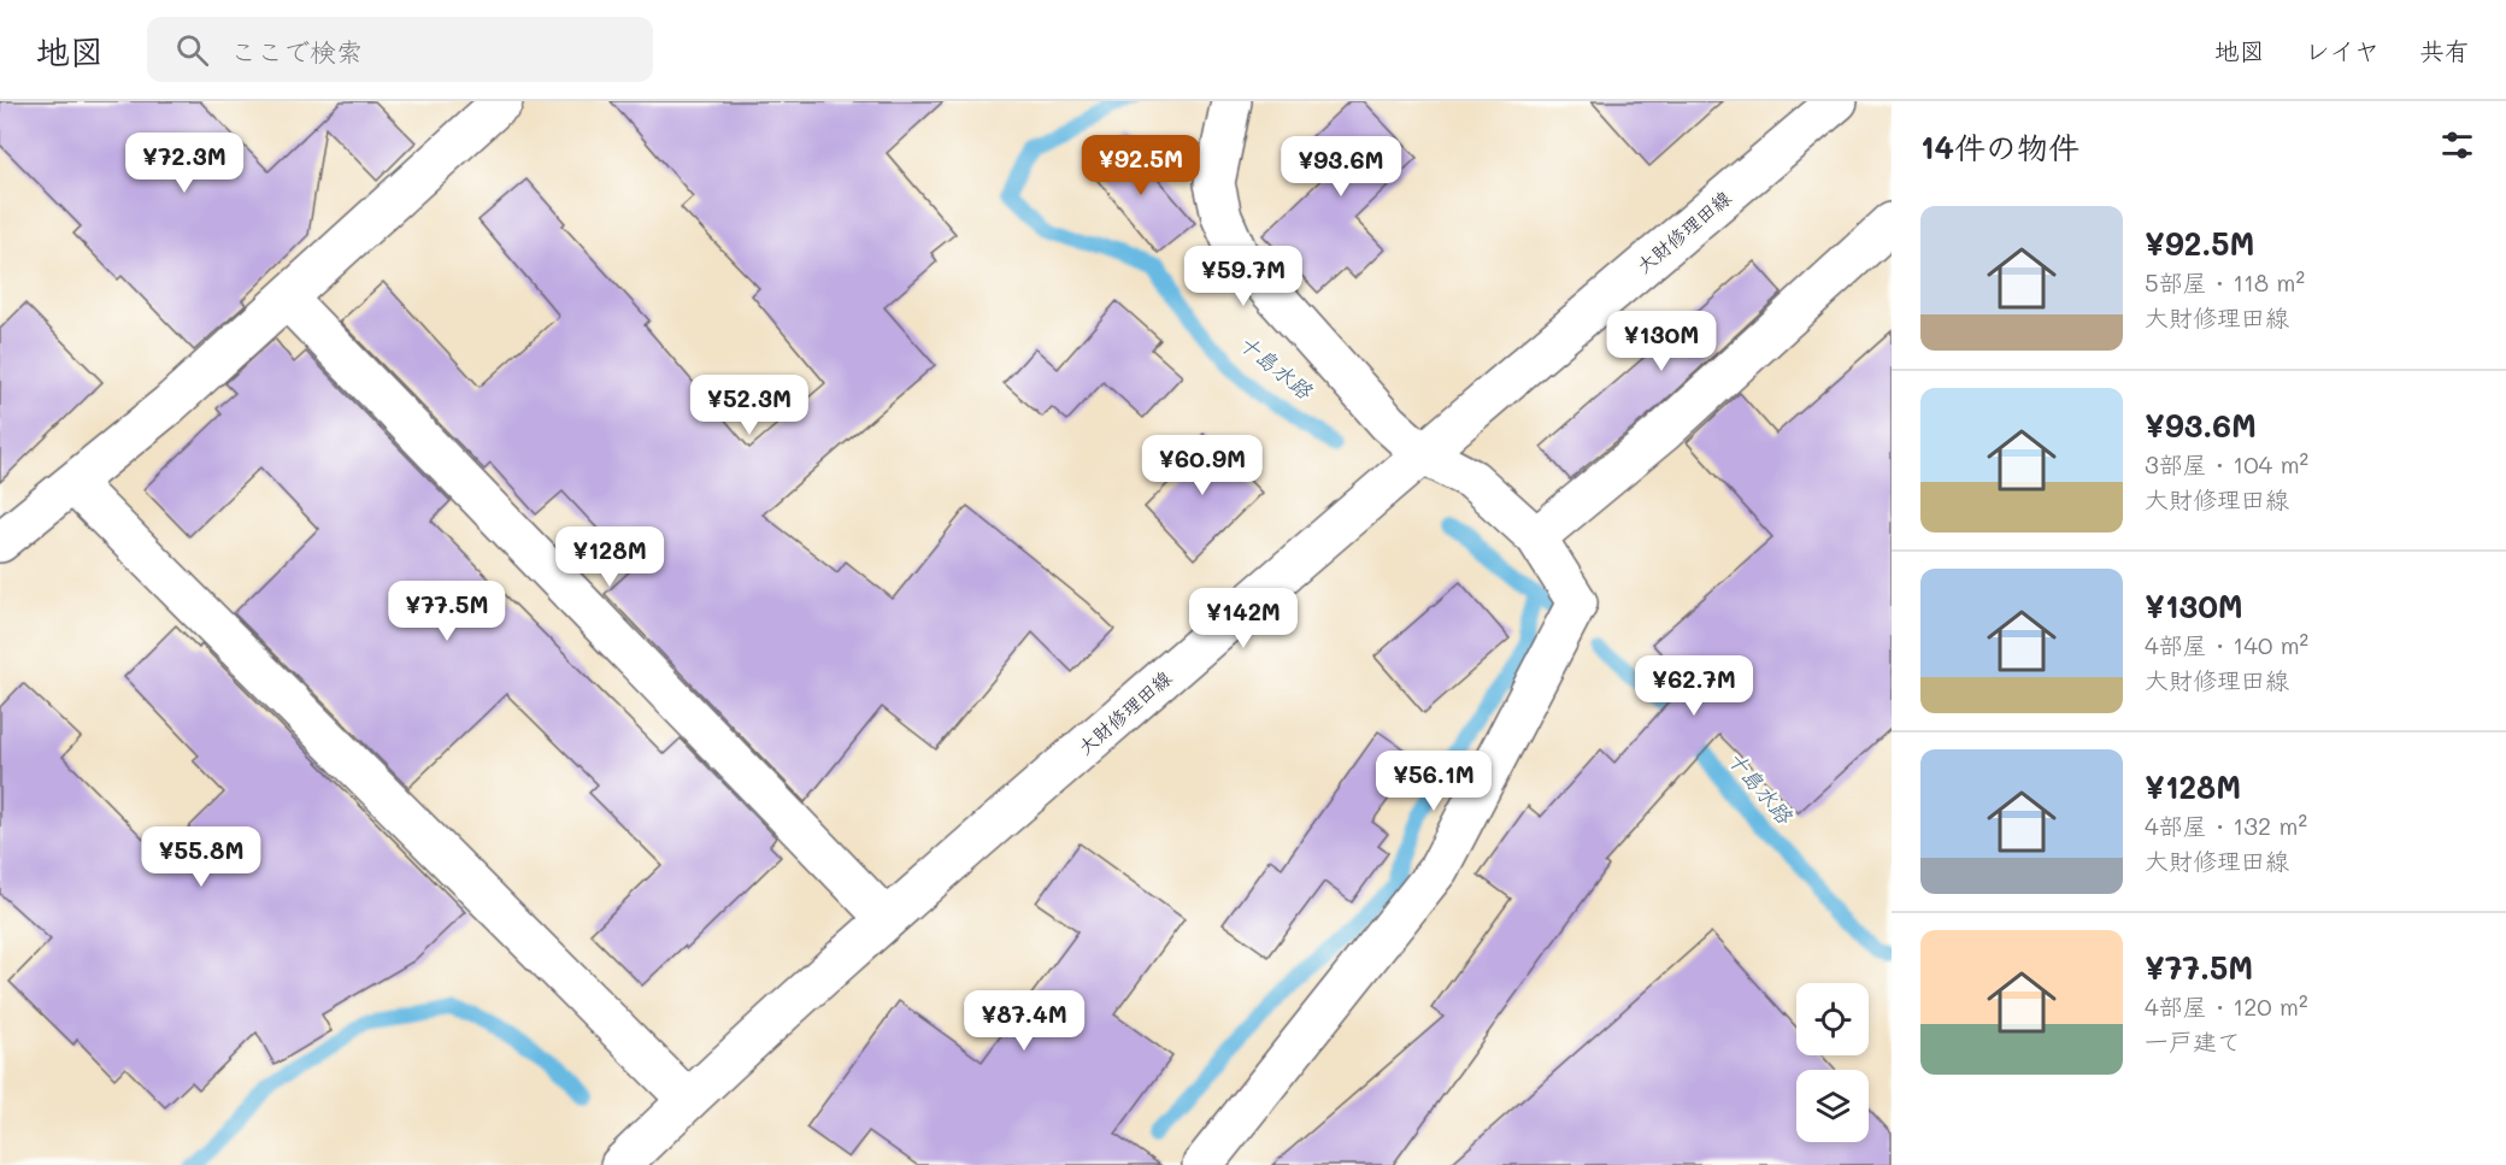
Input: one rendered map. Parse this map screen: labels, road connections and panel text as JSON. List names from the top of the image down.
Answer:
{
  "streets": {
    "street": ["大財修理田線"]
  },
  "water": ["十島水路"],
  "page": {
    "header": "地図",
    "search": "ここで検索",
    "nav": ["地図", "レイヤ", "共有"],
    "heading": "14件の物件",
    "price": [
      "¥72.3M",
      "¥92.5M",
      "¥93.6M",
      "¥59.7M",
      "¥130M",
      "¥52.3M",
      "¥60.9M",
      "¥128M",
      "¥77.5M",
      "¥142M",
      "¥62.7M",
      "¥56.1M",
      "¥55.8M",
      "¥87.4M"
    ],
    "list": [
      {
        "name": "¥92.5M",
        "note": "5部屋 · 118 m² · 大財修理田線"
      },
      {
        "name": "¥93.6M",
        "note": "3部屋 · 104 m² · 大財修理田線"
      },
      {
        "name": "¥130M",
        "note": "4部屋 · 140 m² · 大財修理田線"
      },
      {
        "name": "¥128M",
        "note": "4部屋 · 132 m² · 大財修理田線"
      },
      {
        "name": "¥77.5M",
        "note": "4部屋 · 120 m² · 一戸建て"
      }
    ]
  }
}
